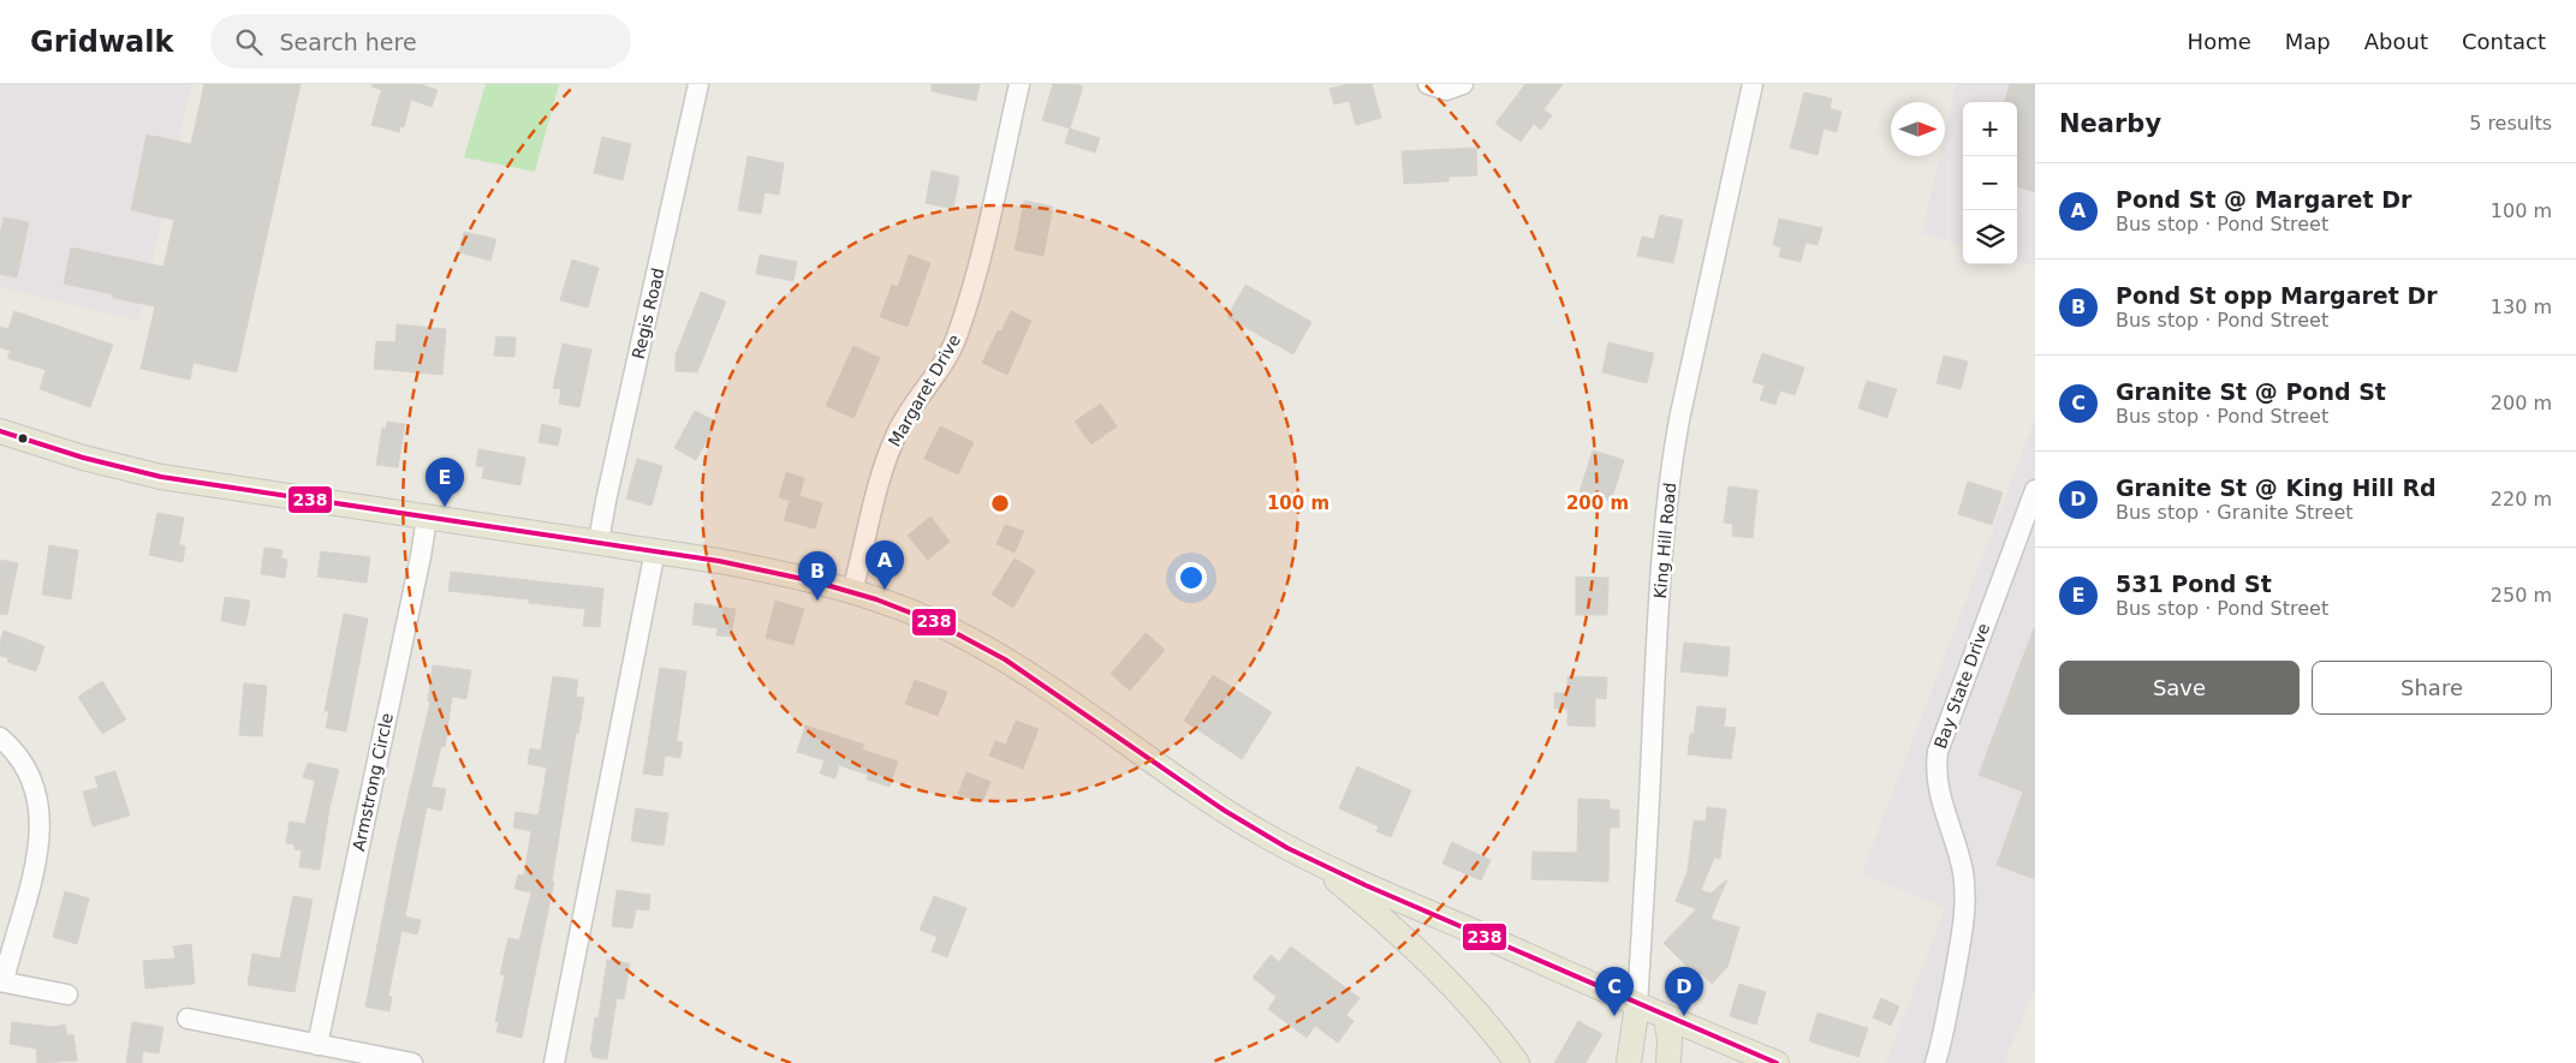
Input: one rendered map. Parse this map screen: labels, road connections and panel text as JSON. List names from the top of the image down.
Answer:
{
  "streets": {
    "street": [
      "Regis Road",
      "Margaret Drive",
      "King Hill Road",
      "Bay State Drive",
      "Armstrong Circle"
    ]
  },
  "lines": ["transit line 238"],
  "north": "right",
  "page": {
    "header": "Gridwalk",
    "search": "Search here",
    "nav": [
      "Home",
      "Map",
      "About",
      "Contact"
    ],
    "heading": ["Nearby", "5 results"],
    "map_buttons": ["+", "−"],
    "list": [
      {
        "mark": "A",
        "name": "Pond St @ Margaret Dr",
        "note": "Bus stop · Pond Street",
        "value": "100 m"
      },
      {
        "mark": "B",
        "name": "Pond St opp Margaret Dr",
        "note": "Bus stop · Pond Street",
        "value": "130 m"
      },
      {
        "mark": "C",
        "name": "Granite St @ Pond St",
        "note": "Bus stop · Pond Street",
        "value": "200 m"
      },
      {
        "mark": "D",
        "name": "Granite St @ King Hill Rd",
        "note": "Bus stop · Granite Street",
        "value": "220 m"
      },
      {
        "mark": "E",
        "name": "531 Pond St",
        "note": "Bus stop · Pond Street",
        "value": "250 m"
      }
    ],
    "pins": [
      "E",
      "A",
      "B",
      "C",
      "D"
    ],
    "buttons": ["Save", "Share"]
  },
  "rings": ["100 m", "200 m"]
}
